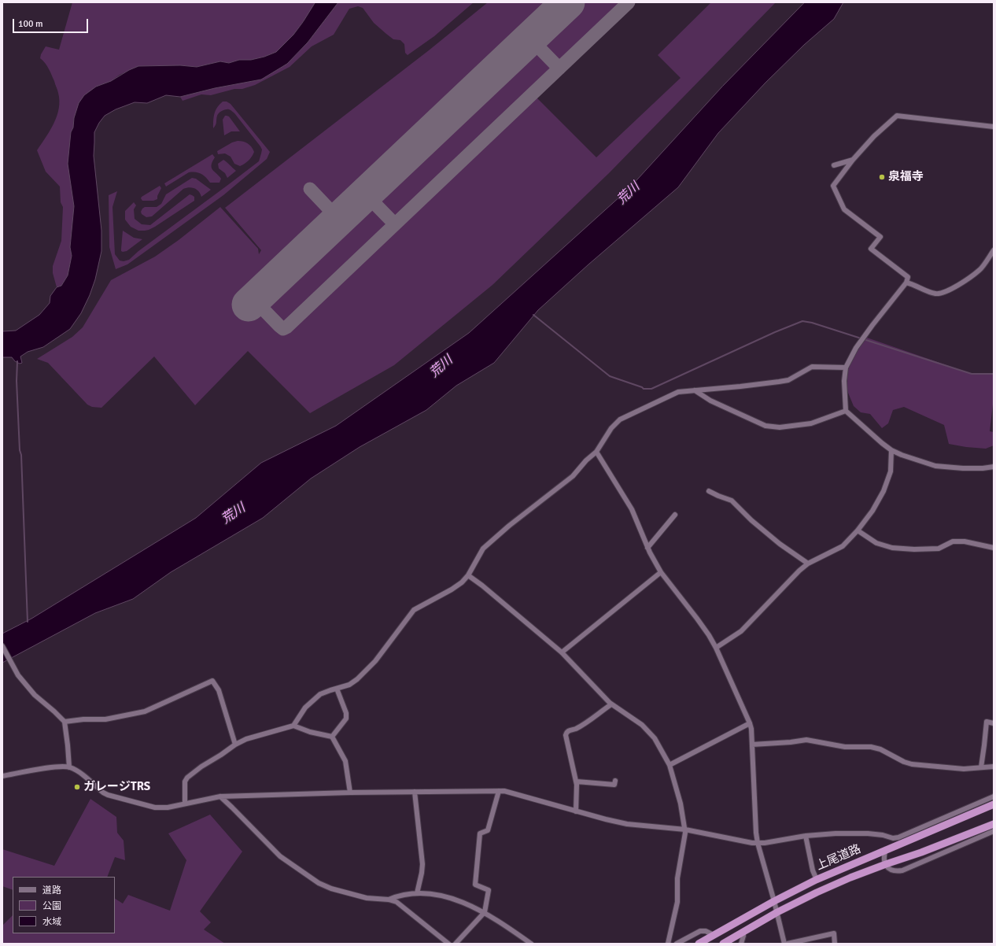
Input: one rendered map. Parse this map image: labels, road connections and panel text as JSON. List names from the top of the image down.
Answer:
{
  "streets": {
    "highway": ["上尾道路"]
  },
  "water": ["荒川"],
  "places": ["泉福寺", "ガレージTRS"],
  "legend": ["道路", "公園", "水域"],
  "scale_bar": "100 m"
}
